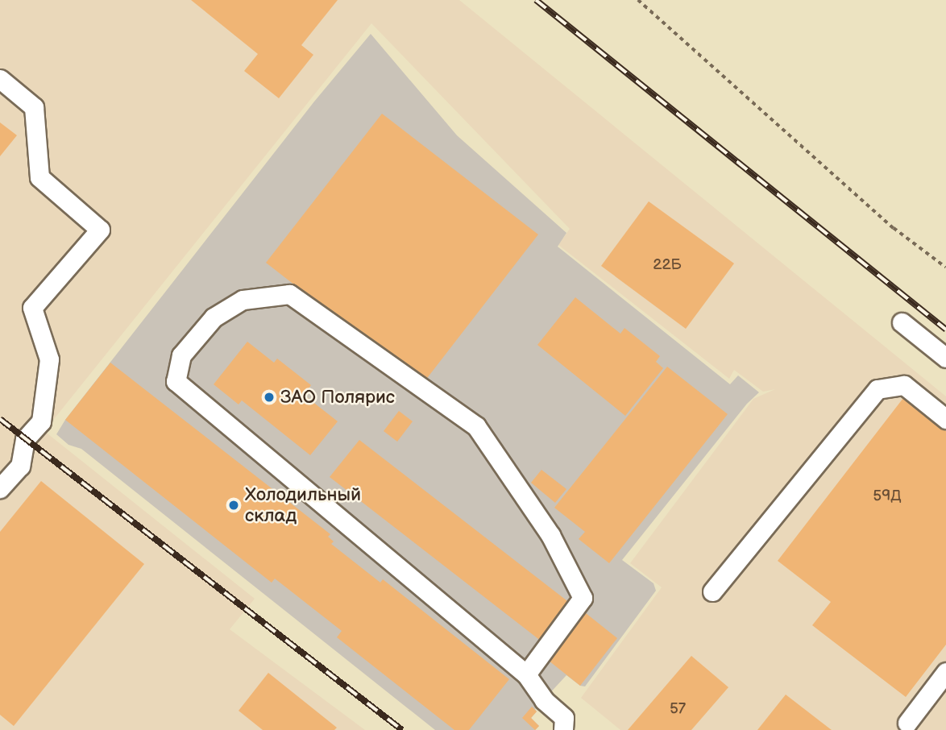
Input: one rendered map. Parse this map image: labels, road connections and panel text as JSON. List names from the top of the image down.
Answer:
{
  "places": ["ЗАО Полярис", "Холодильный склад"],
  "house_numbers": ["22Б", "59Д", "57"]
}
